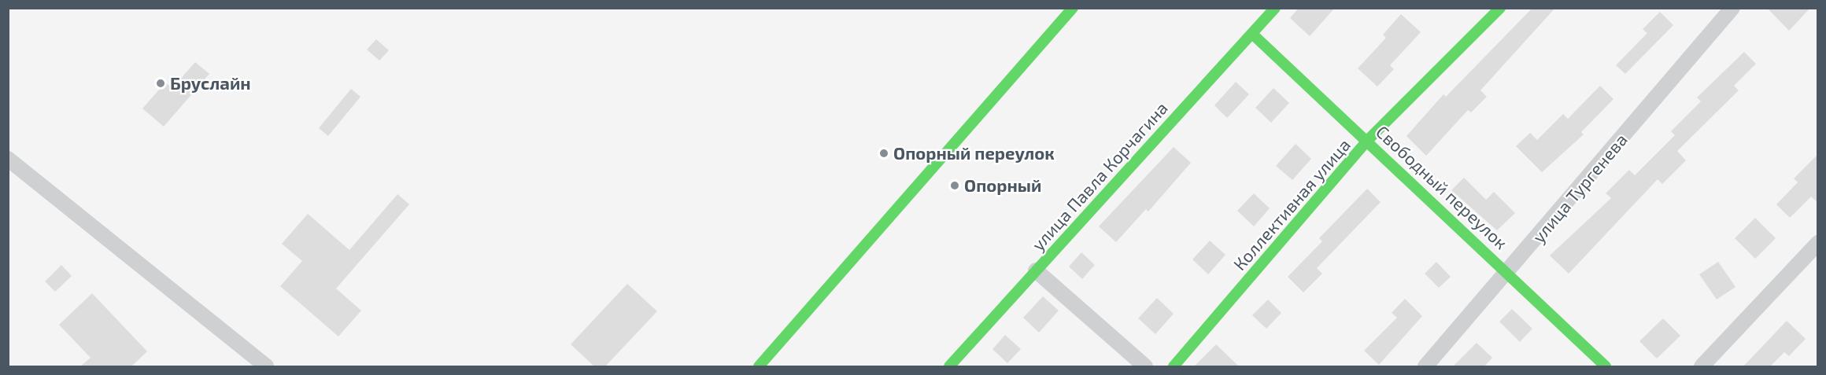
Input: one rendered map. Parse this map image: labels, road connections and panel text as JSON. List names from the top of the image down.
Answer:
{
  "streets": {
    "street": [
      "улица Павла Корчагина",
      "Свободный переулок",
      "улица Тургенева",
      "Коллективная улица"
    ]
  },
  "crossings": [
    ["улица Павла Корчагина", "Свободный переулок"],
    ["Свободный переулок", "улица Тургенева"],
    ["Свободный переулок", "Коллективная улица"]
  ],
  "places": ["Бруслайн", "Опорный переулок", "Опорный"]
}
